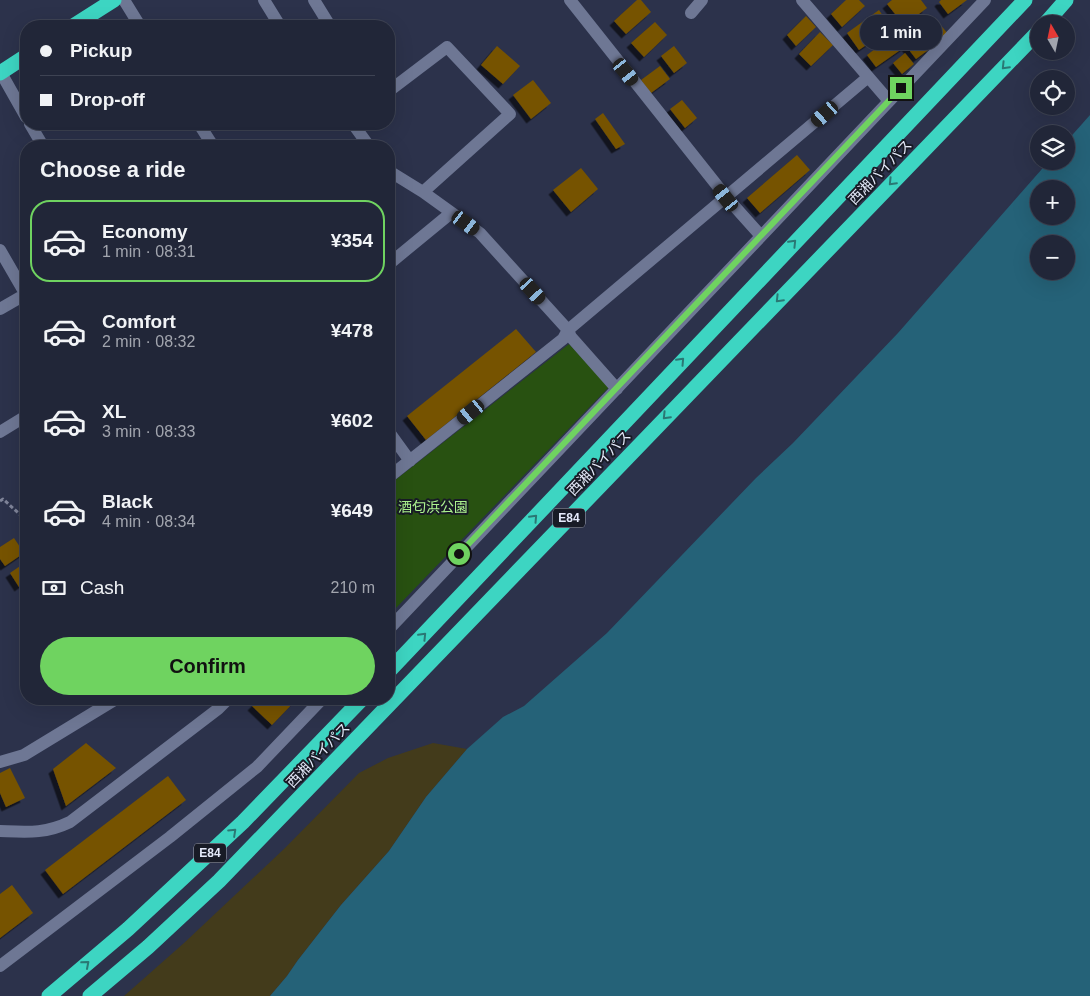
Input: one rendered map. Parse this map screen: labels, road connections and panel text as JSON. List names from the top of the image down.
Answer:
{
  "streets": {
    "highway": ["西湘バイパス", "E84"]
  },
  "parks": ["酒匂浜公園"],
  "north": "top",
  "page": {
    "map_buttons": ["+", "−"],
    "bubble": "1 min",
    "banner": ["Pickup", "Drop-off"],
    "heading": "Choose a ride",
    "list": [
      {
        "name": "Economy",
        "note": "1 min · 08:31",
        "value": "¥354"
      },
      {
        "name": "Comfort",
        "note": "2 min · 08:32",
        "value": "¥478"
      },
      {
        "name": "XL",
        "note": "3 min · 08:33",
        "value": "¥602"
      },
      {
        "name": "Black",
        "note": "4 min · 08:34",
        "value": "¥649"
      }
    ],
    "pay": ["Cash", "210 m"],
    "buttons": "Confirm"
  }
}
